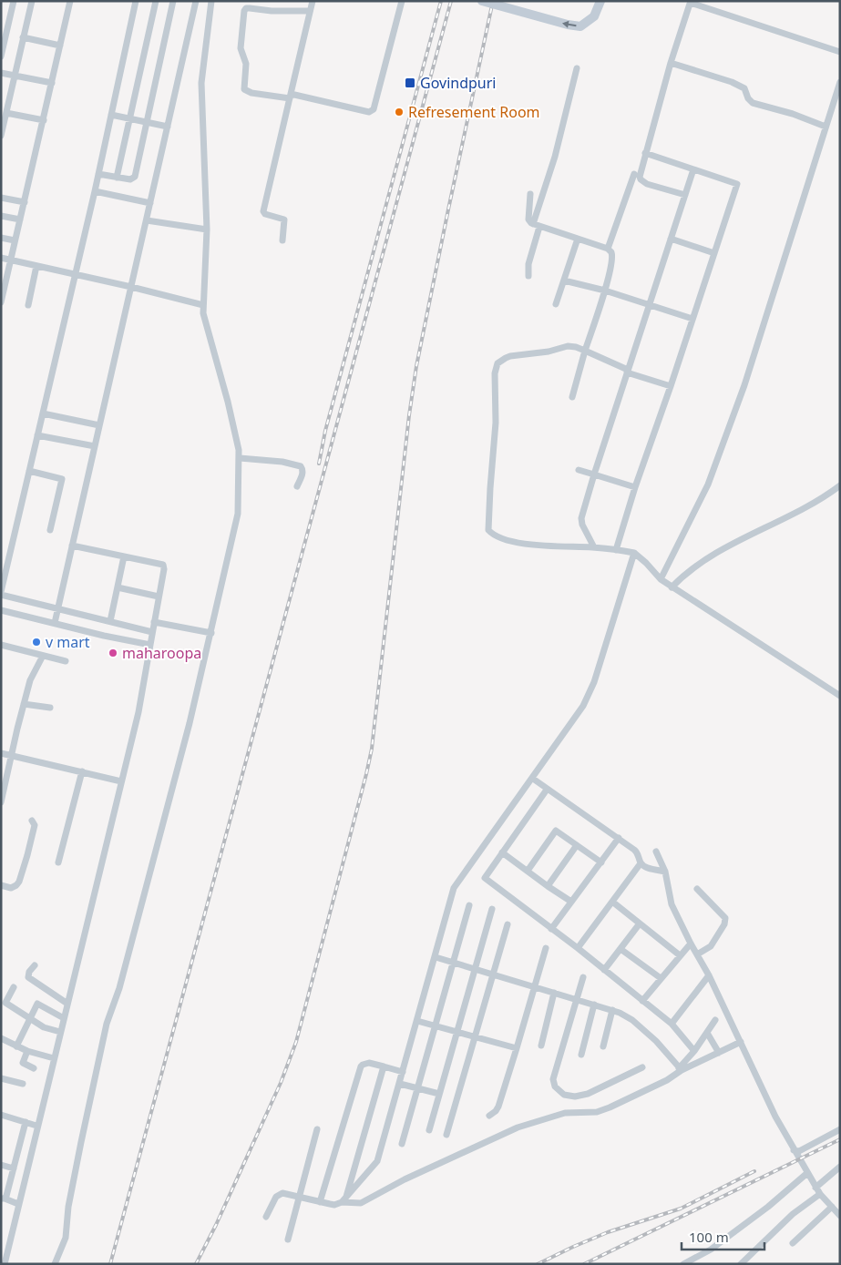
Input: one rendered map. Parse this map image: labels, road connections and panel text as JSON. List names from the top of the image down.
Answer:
{
  "places": {
    "transit": ["Govindpuri"],
    "other": ["Refresement Room", "v mart", "maharoopa"]
  },
  "scale_bar": "100 m"
}
